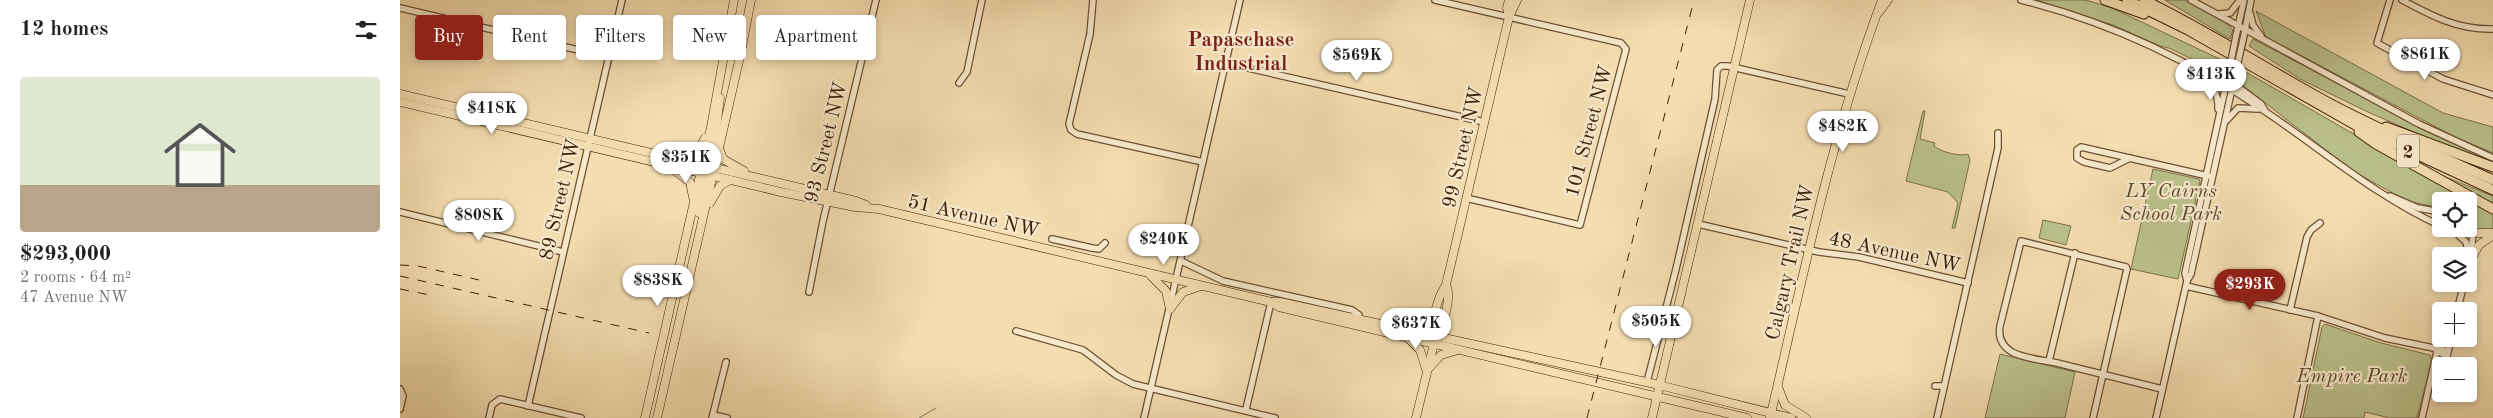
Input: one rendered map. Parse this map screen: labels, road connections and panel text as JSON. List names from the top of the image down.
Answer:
{
  "streets": {
    "highway": ["2"],
    "main road": ["99 Street NW", "51 Avenue NW", "Calgary Trail NW"],
    "street": [
      "101 Street NW",
      "93 Street NW",
      "89 Street NW",
      "48 Avenue NW"
    ]
  },
  "crossings": [
    ["101 Street NW", "99 Street NW"],
    ["93 Street NW", "51 Avenue NW"],
    ["99 Street NW", "51 Avenue NW"],
    ["89 Street NW", "51 Avenue NW"],
    ["51 Avenue NW", "Calgary Trail NW"],
    ["48 Avenue NW", "Calgary Trail NW"]
  ],
  "districts": ["Papaschase Industrial"],
  "parks": ["LY Cairns School Park", "Empire Park"],
  "page": {
    "heading": "12 homes",
    "chip": [
      "Buy",
      "Rent",
      "Filters",
      "New",
      "Apartment"
    ],
    "price": [
      "$861K",
      "$569K",
      "$413K",
      "$418K",
      "$482K",
      "$351K",
      "$808K",
      "$240K",
      "$838K",
      "$293K",
      "$505K",
      "$637K"
    ],
    "list": [
      {
        "name": "$293,000",
        "note": "2 rooms · 64 m² · 47 Avenue NW"
      }
    ],
    "map_buttons": ["+", "−"]
  }
}
